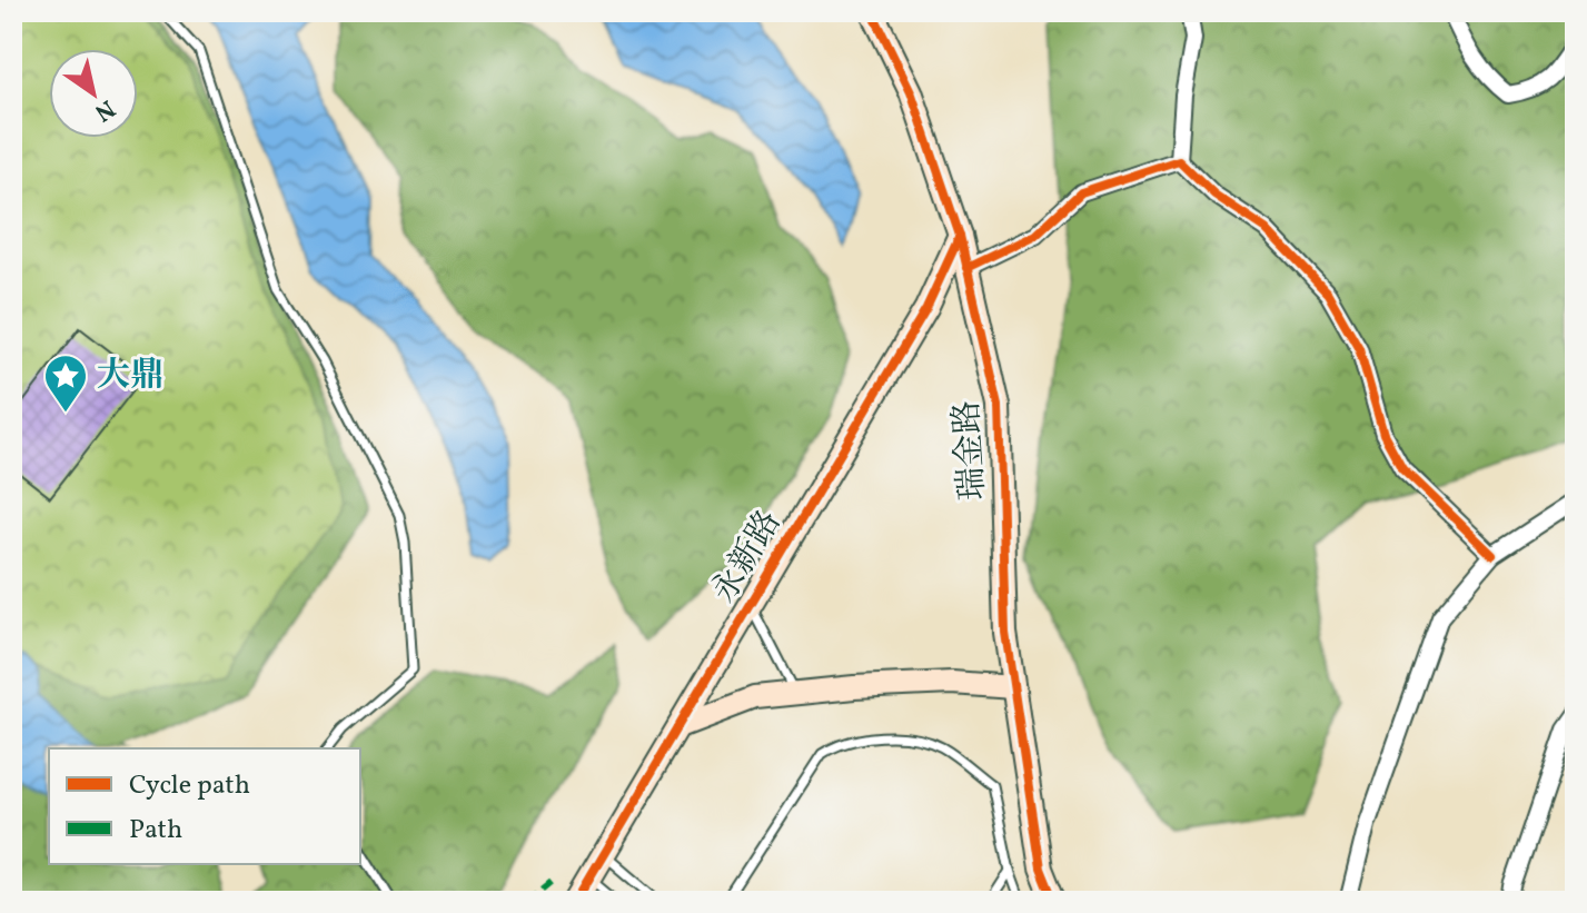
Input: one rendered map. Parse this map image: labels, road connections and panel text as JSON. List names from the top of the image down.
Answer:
{
  "streets": {
    "street": ["瑞金路", "永新路"]
  },
  "crossings": [
    ["瑞金路", "永新路"]
  ],
  "places": {
    "place": ["大鼎"]
  },
  "legend": ["Cycle path", "Path"],
  "north": "bottom right"
}
